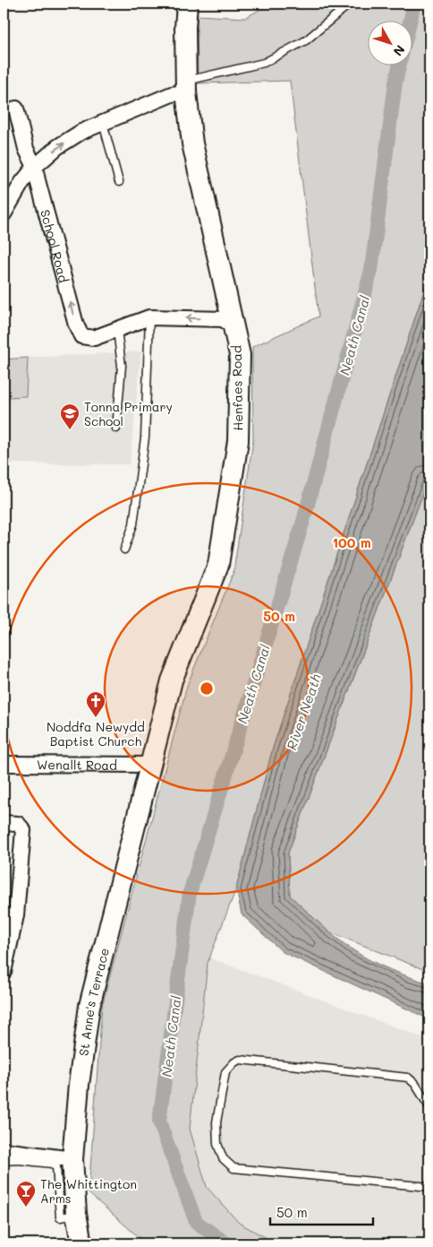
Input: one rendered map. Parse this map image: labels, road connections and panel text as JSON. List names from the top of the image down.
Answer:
{
  "streets": {
    "main road": ["Henfaes Road", "St Anne's Terrace"],
    "street": ["School Road", "Wenallt Road"]
  },
  "crossings": [
    ["School Road", "Henfaes Road"],
    ["Henfaes Road", "Wenallt Road"],
    ["Henfaes Road", "St Anne's Terrace"],
    ["Wenallt Road", "St Anne's Terrace"]
  ],
  "one_way": ["School Road"],
  "water": ["Neath Canal", "River Neath"],
  "places": {
    "school or university": ["Tonna Primary School"],
    "church": ["Noddfa Newydd Baptist Church"],
    "bar": ["The Whittington Arms"]
  },
  "scale_bar": "50 m",
  "north": "bottom right",
  "rings": ["100 m", "50 m"]
}
